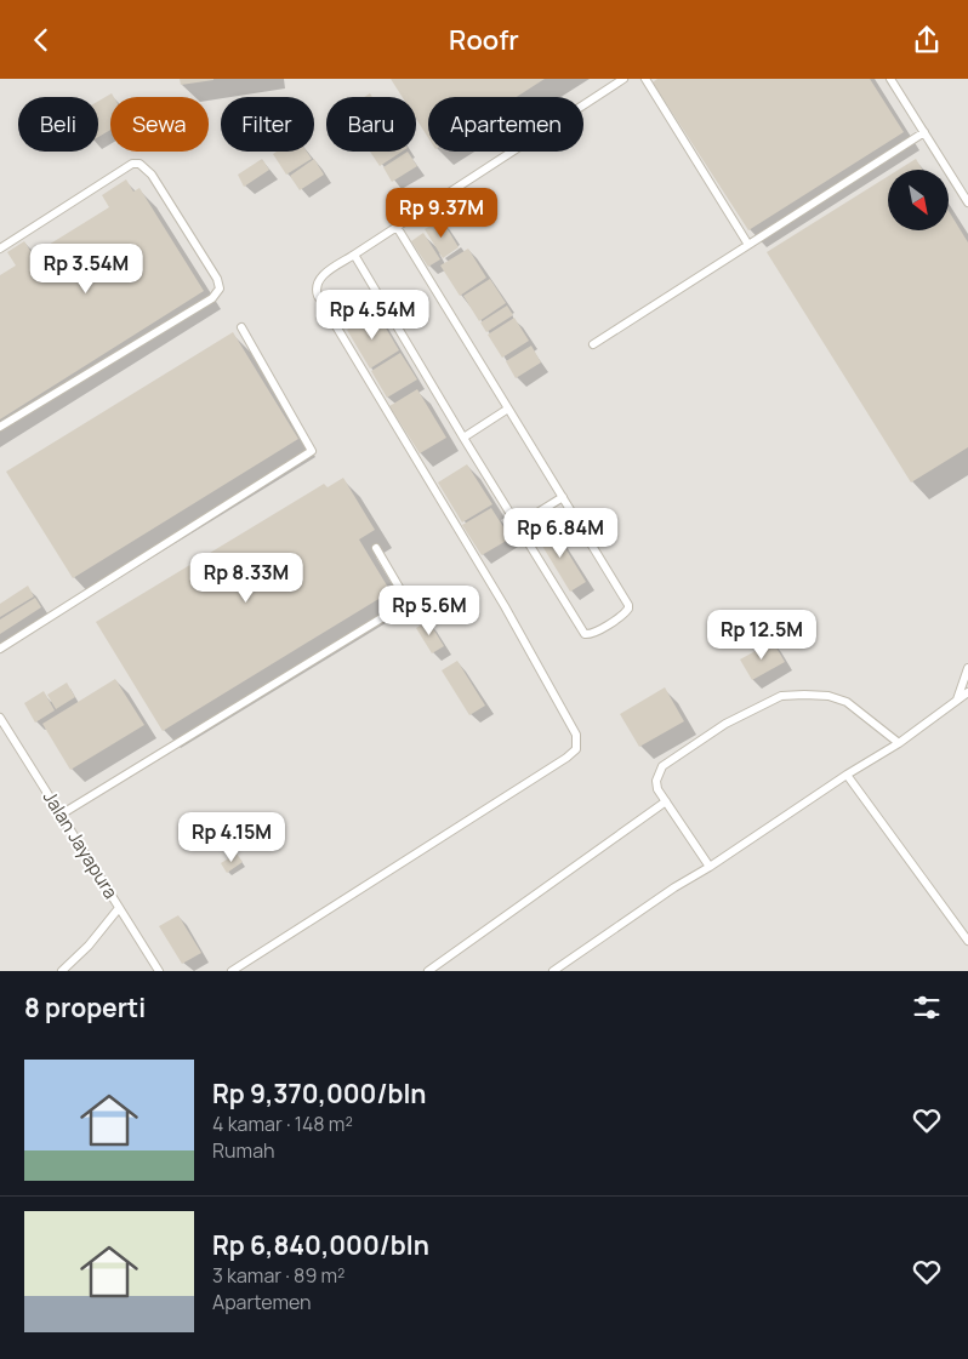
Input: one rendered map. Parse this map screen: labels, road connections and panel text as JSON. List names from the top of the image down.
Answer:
{
  "streets": {
    "lane": ["Jalan Jayapura"]
  },
  "north": "bottom right",
  "page": {
    "header": "Roofr",
    "chip": [
      "Beli",
      "Sewa",
      "Filter",
      "Baru",
      "Apartemen"
    ],
    "price": [
      "Rp 9.37M",
      "Rp 3.54M",
      "Rp 4.54M",
      "Rp 6.84M",
      "Rp 8.33M",
      "Rp 5.6M",
      "Rp 12.5M",
      "Rp 4.15M"
    ],
    "heading": "8 properti",
    "list": [
      {
        "name": "Rp 9,370,000/bln",
        "note": "4 kamar · 148 m² · Rumah"
      },
      {
        "name": "Rp 6,840,000/bln",
        "note": "3 kamar · 89 m² · Apartemen"
      }
    ]
  }
}
